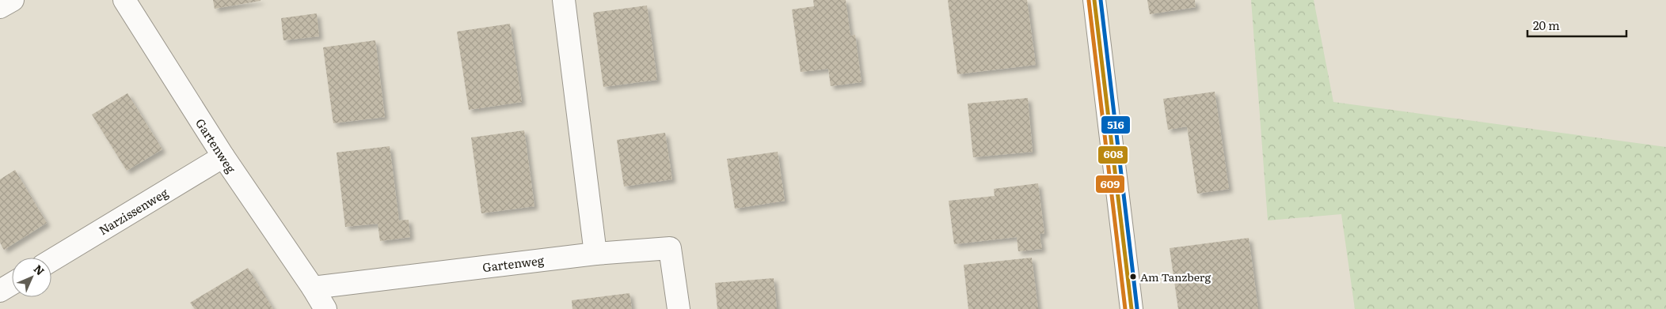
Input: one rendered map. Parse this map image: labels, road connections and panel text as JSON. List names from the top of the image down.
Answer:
{
  "streets": {
    "street": ["Gartenweg", "Narzissenweg"]
  },
  "crossings": [
    ["Gartenweg", "Narzissenweg"]
  ],
  "places": ["Am Tanzberg"],
  "lines": ["transit line 608", "transit line 516", "transit line 609"],
  "scale_bar": "20 m",
  "north": "top right"
}
